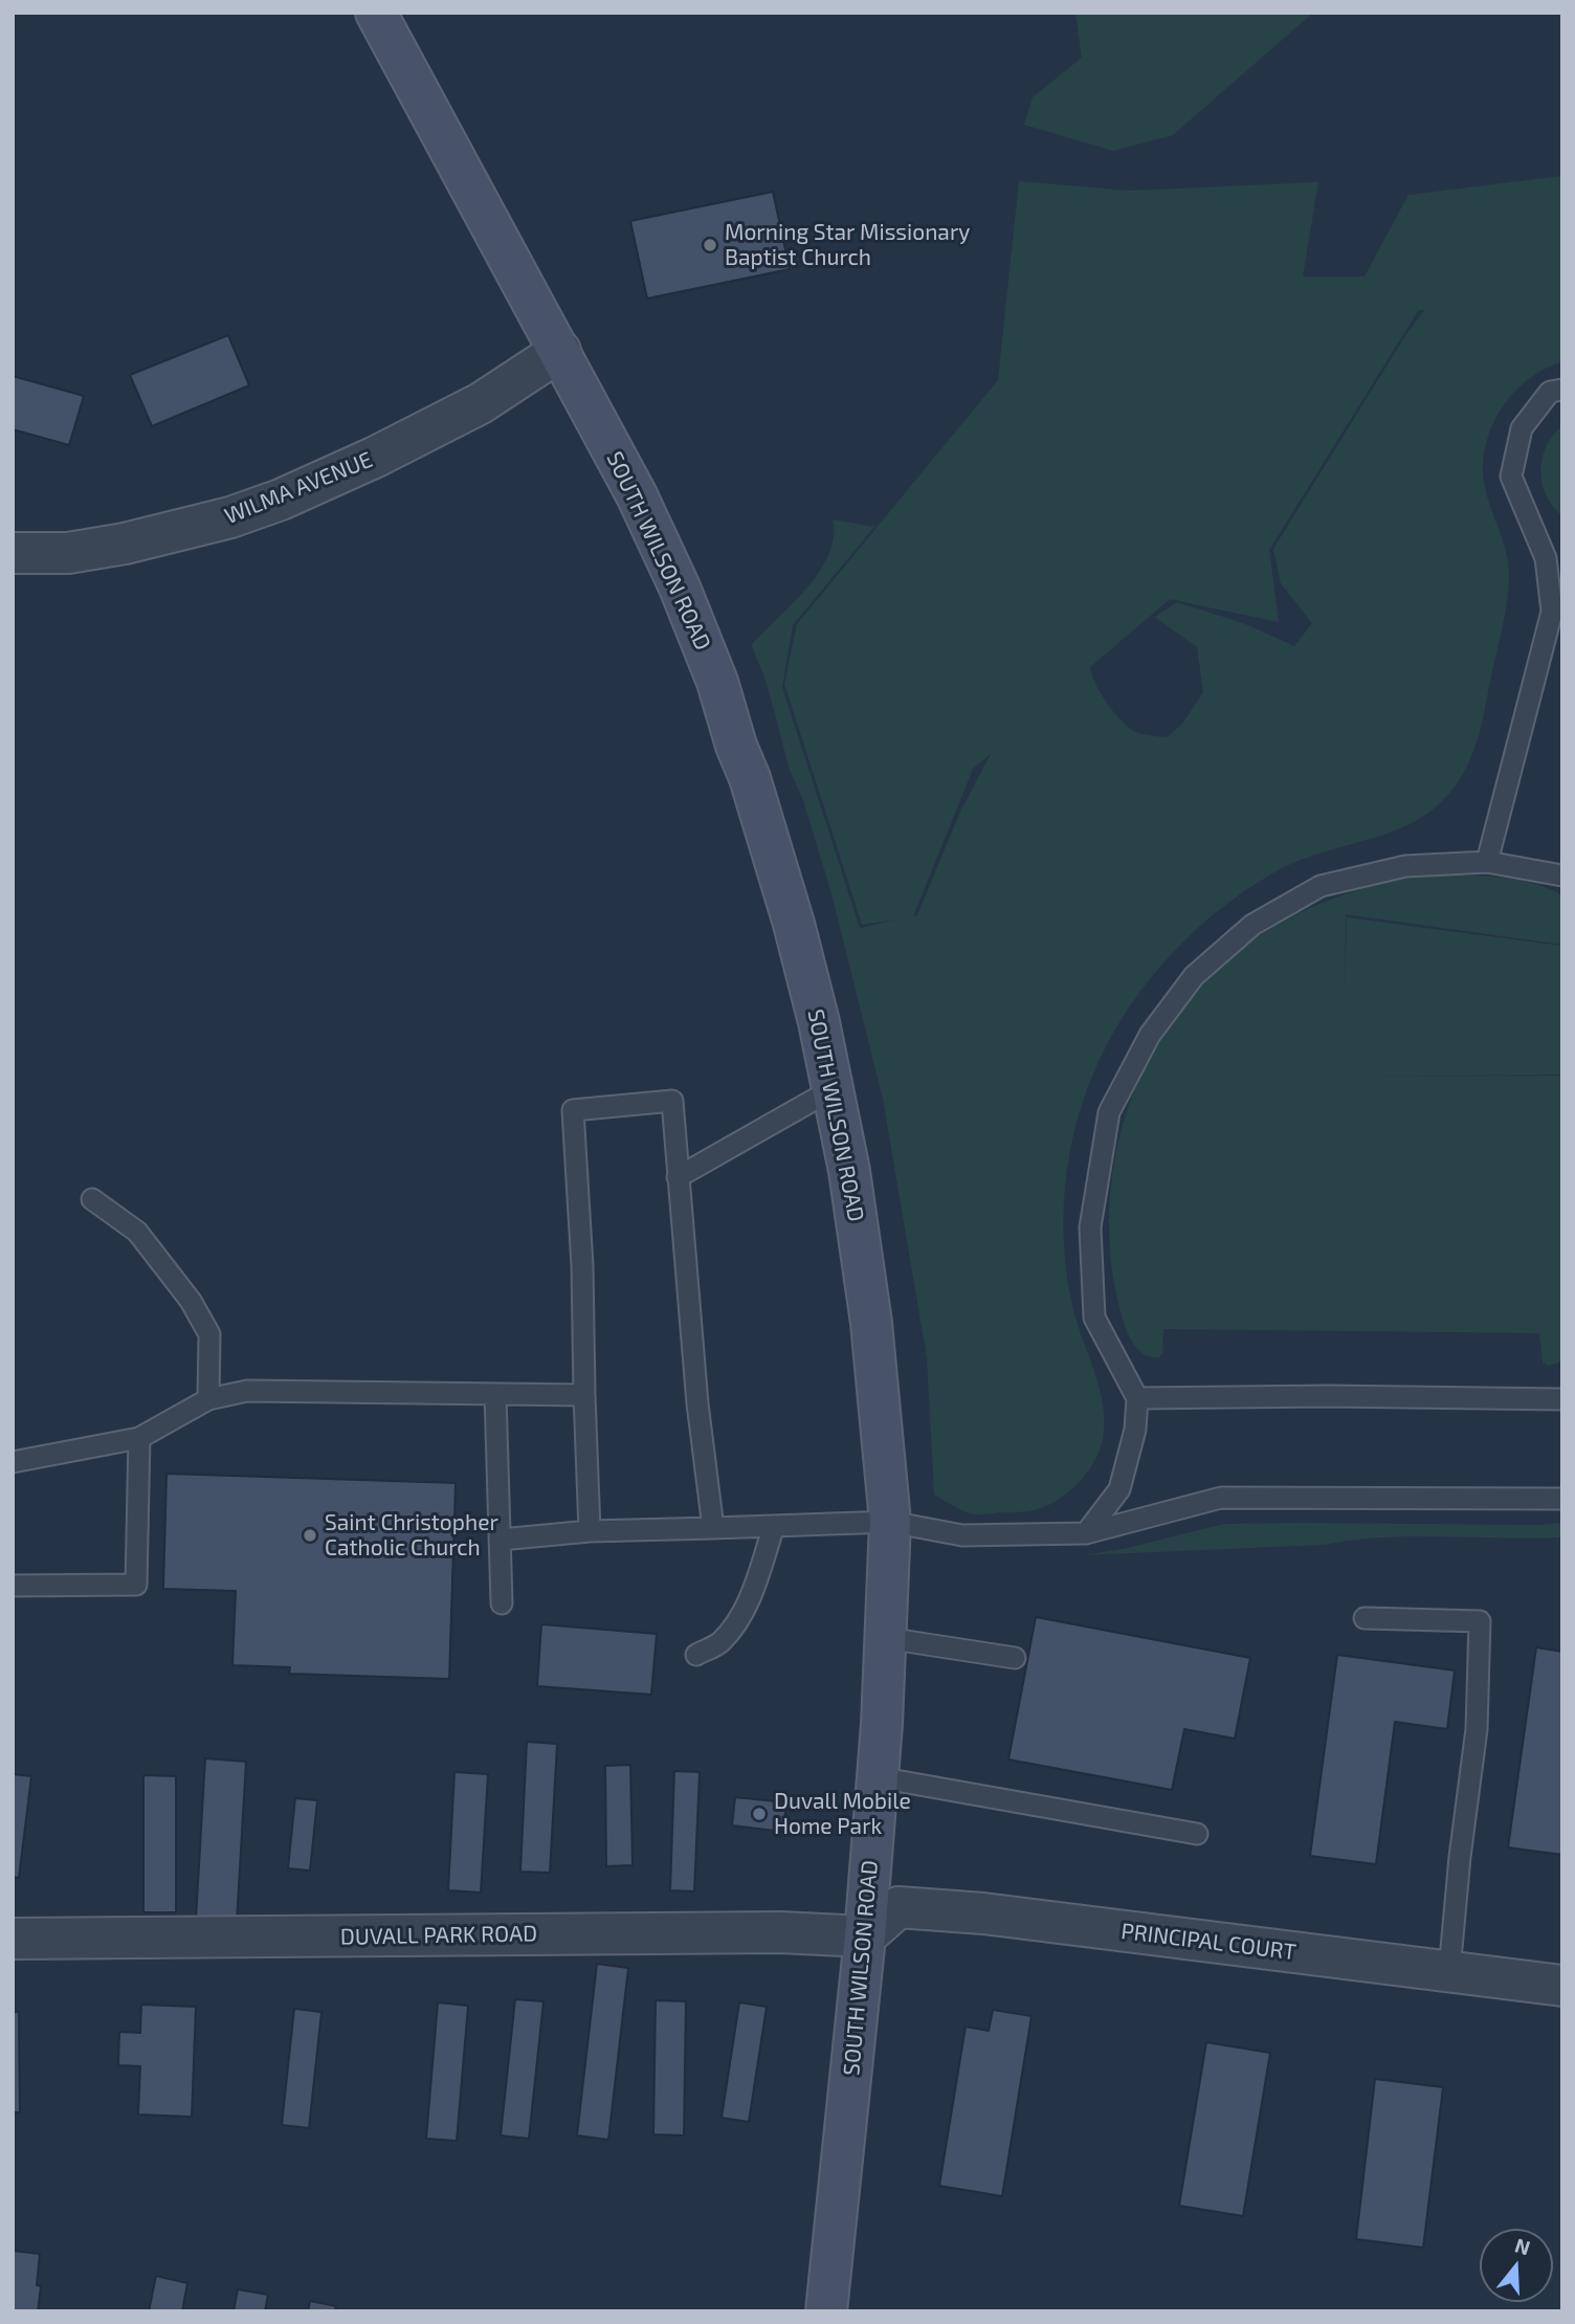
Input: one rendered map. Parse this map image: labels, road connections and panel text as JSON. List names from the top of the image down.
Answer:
{
  "streets": {
    "main road": ["SOUTH WILSON ROAD"],
    "street": ["WILMA AVENUE", "DUVALL PARK ROAD", "PRINCIPAL COURT"]
  },
  "crossings": [
    ["WILMA AVENUE", "SOUTH WILSON ROAD"],
    ["SOUTH WILSON ROAD", "DUVALL PARK ROAD"],
    ["SOUTH WILSON ROAD", "PRINCIPAL COURT"],
    ["DUVALL PARK ROAD", "PRINCIPAL COURT"]
  ],
  "places": ["Morning Star Missionary Baptist Church", "Saint Christopher Catholic Church", "Duvall Mobile Home Park"],
  "north": "top"
}
